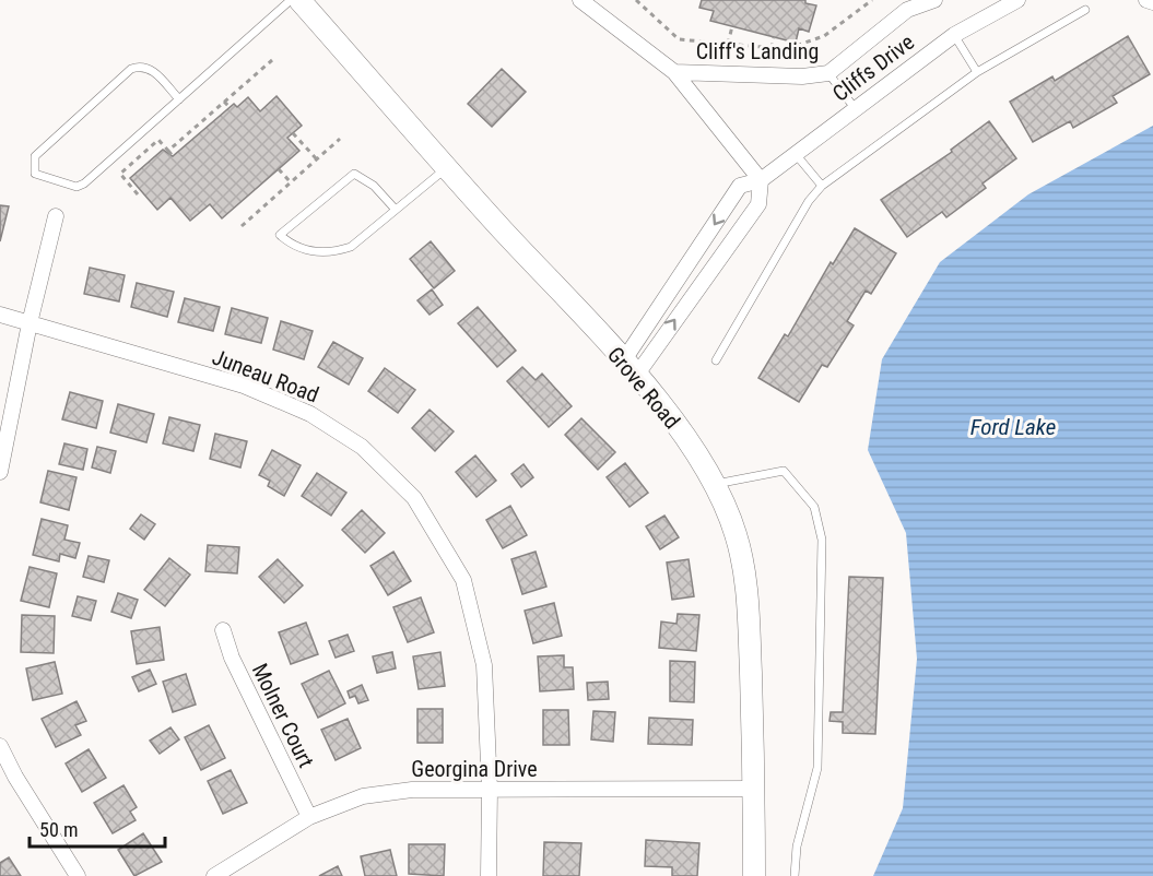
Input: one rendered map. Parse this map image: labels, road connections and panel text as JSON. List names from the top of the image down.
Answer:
{
  "streets": {
    "main road": ["Grove Road"],
    "street": [
      "Cliff's Landing",
      "Cliffs Drive",
      "Juneau Road",
      "Molner Court",
      "Georgina Drive"
    ]
  },
  "crossings": [
    ["Cliff's Landing", "Cliffs Drive"],
    ["Cliffs Drive", "Grove Road"],
    ["Juneau Road", "Georgina Drive"],
    ["Grove Road", "Georgina Drive"],
    ["Molner Court", "Georgina Drive"]
  ],
  "water": ["Ford Lake"],
  "scale_bar": "50 m"
}
